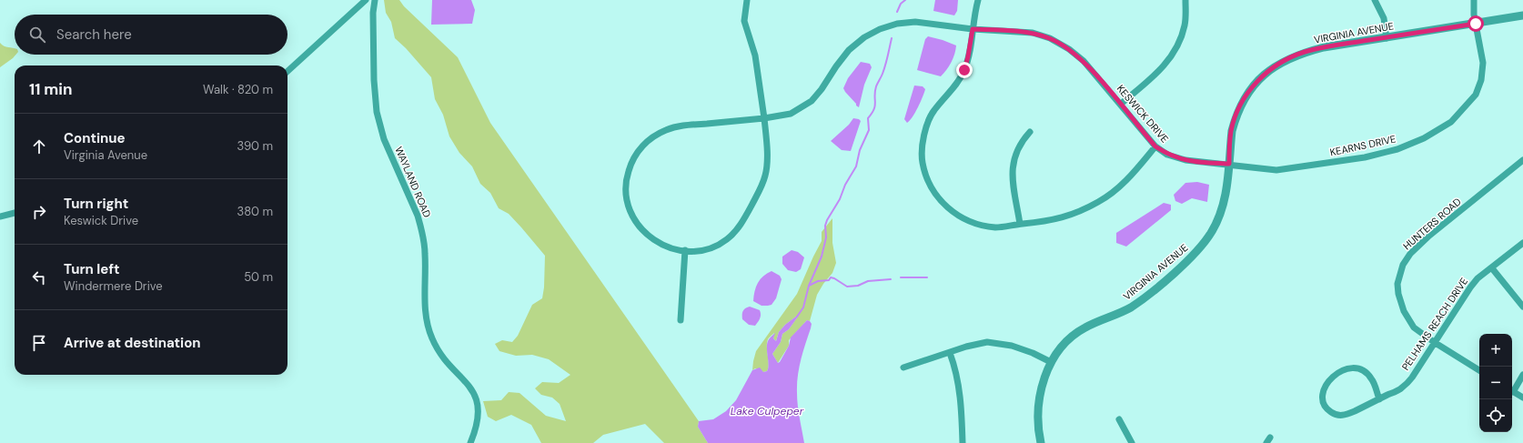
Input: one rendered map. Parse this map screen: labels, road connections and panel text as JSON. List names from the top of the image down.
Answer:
{
  "streets": {
    "street": [
      "VIRGINIA AVENUE",
      "KESWICK DRIVE",
      "KEARNS DRIVE",
      "WAYLAND ROAD",
      "HUNTERS ROAD",
      "PELHAMS REACH DRIVE"
    ]
  },
  "crossings": [
    ["VIRGINIA AVENUE", "KESWICK DRIVE"],
    ["VIRGINIA AVENUE", "KEARNS DRIVE"],
    ["KESWICK DRIVE", "KEARNS DRIVE"],
    ["HUNTERS ROAD", "PELHAMS REACH DRIVE"]
  ],
  "water": ["Lake Culpeper"],
  "page": {
    "search": "Search here",
    "heading": ["11 min", "Walk · 820 m"],
    "list": [
      ["Continue", "Virginia Avenue", "390 m"],
      ["Turn right", "Keswick Drive", "380 m"],
      ["Turn left", "Windermere Drive", "50 m"],
      "Arrive at destination"
    ],
    "map_buttons": ["+", "−"]
  }
}
